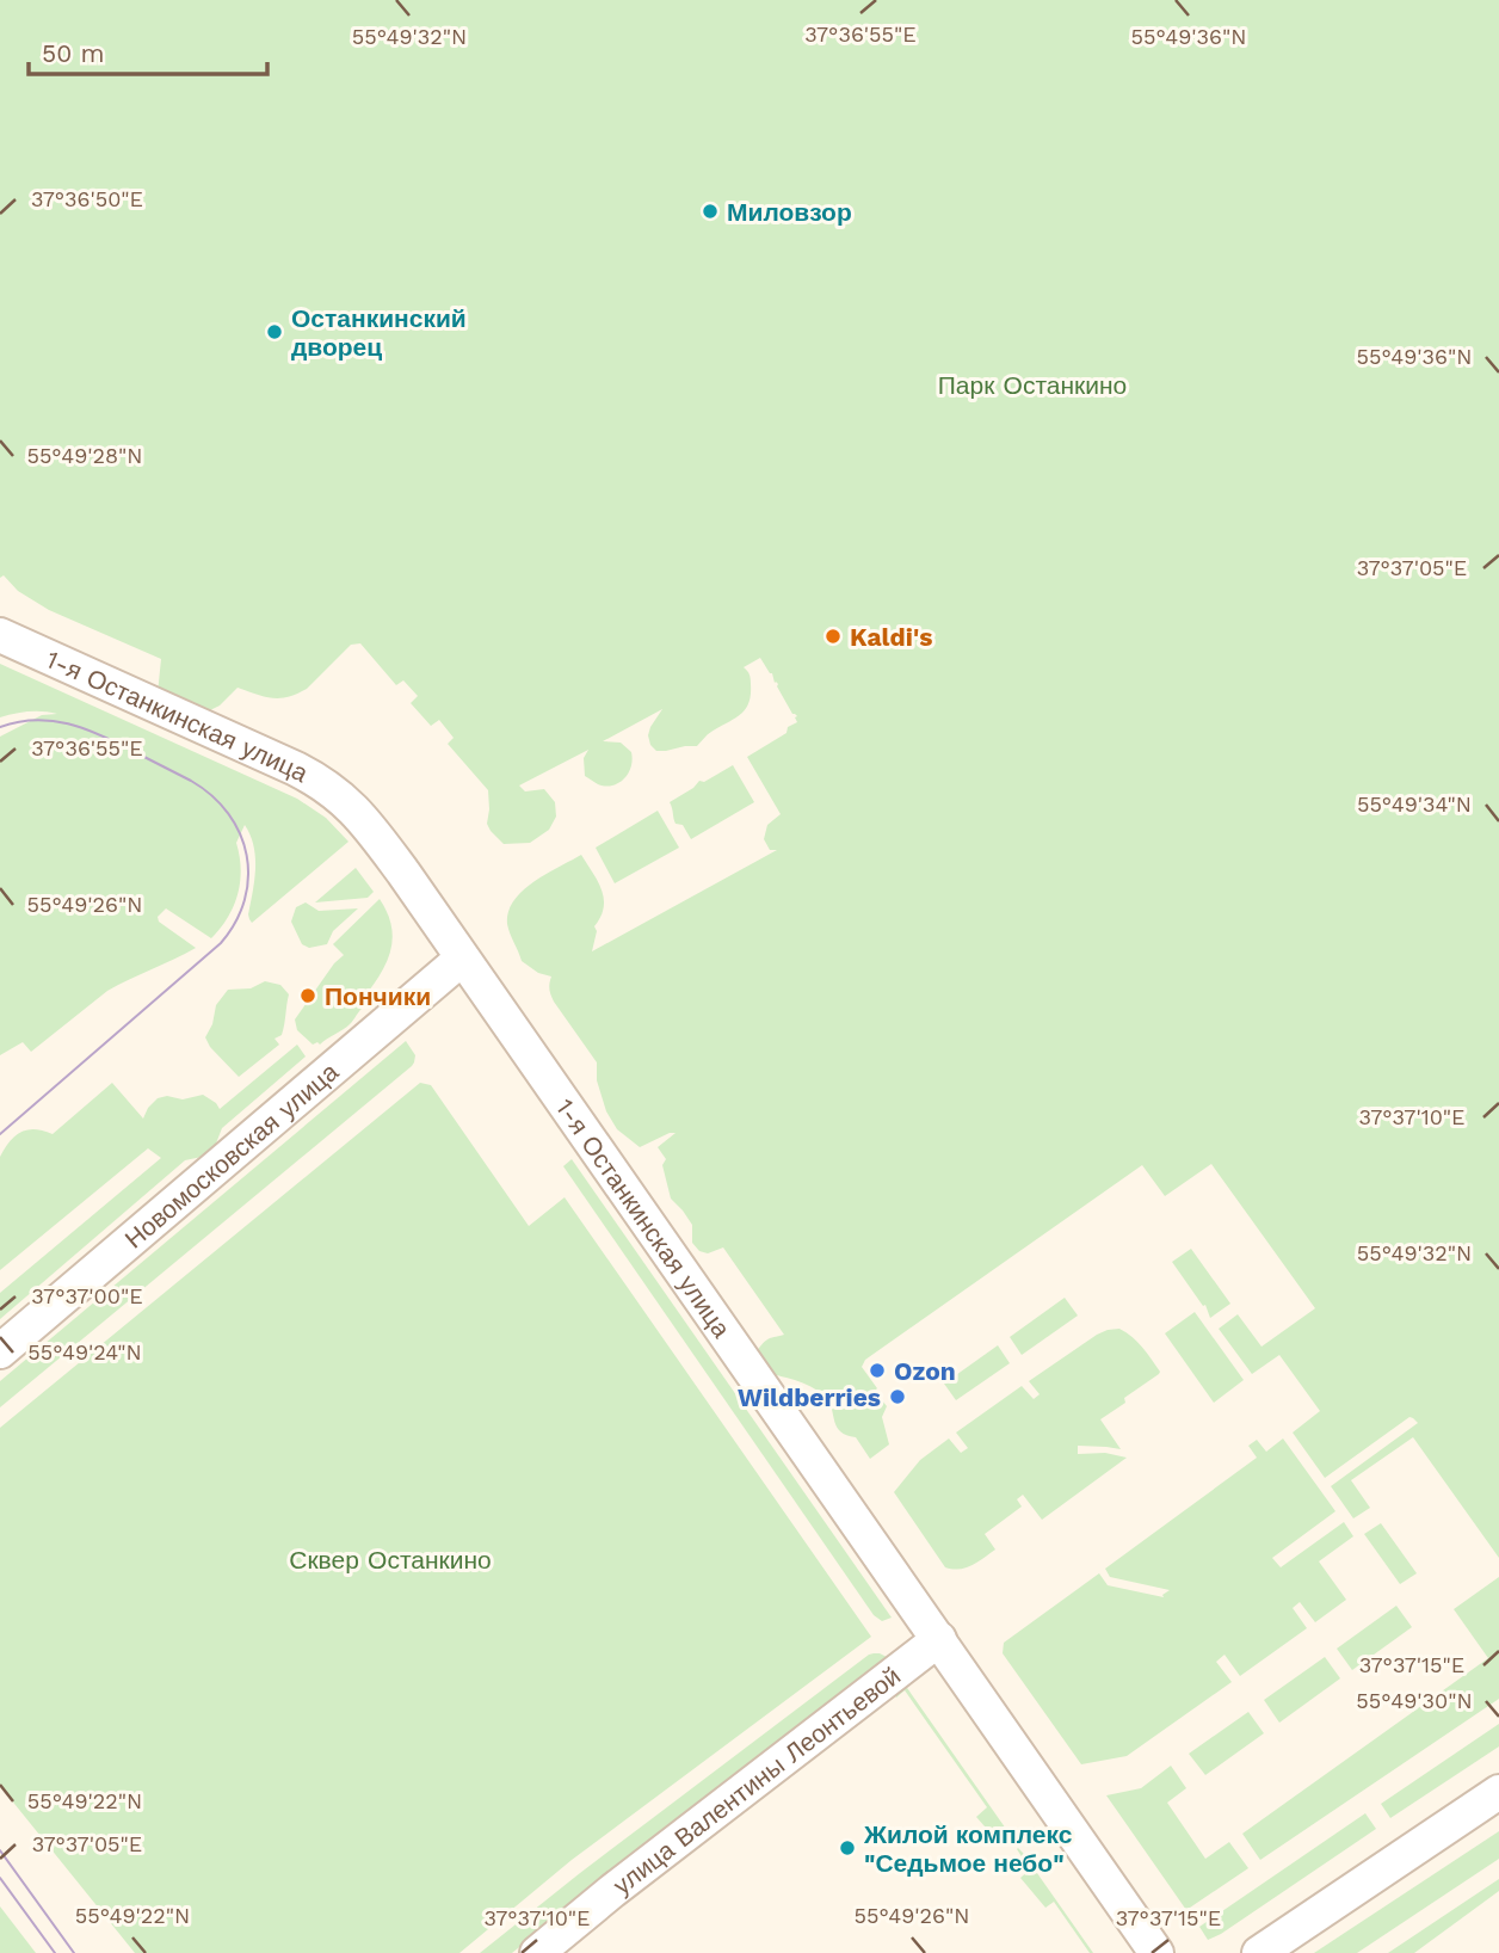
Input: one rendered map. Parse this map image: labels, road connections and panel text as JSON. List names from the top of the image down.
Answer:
{
  "streets": {
    "street": ["1-я Останкинская улица", "Новомосковская улица", "улица Валентины Леонтьевой"]
  },
  "crossings": [
    ["1-я Останкинская улица", "Новомосковская улица"],
    ["1-я Останкинская улица", "улица Валентины Леонтьевой"]
  ],
  "parks": ["Парк Останкино", "Сквер Останкино"],
  "places": [
    "Миловзор",
    "Останкинский дворец",
    "Kaldi's",
    "Пончики",
    "Ozon",
    "Wildberries",
    "Жилой комплекс \"Седьмое небо\""
  ],
  "scale_bar": "50 m",
  "coordinates": [
    "37°36'55\"E",
    "55°49'32\"N",
    "55°49'36\"N",
    "37°36'50\"E",
    "55°49'28\"N",
    "37°37'05\"E",
    "55°49'34\"N",
    "55°49'26\"N",
    "37°37'10\"E",
    "37°37'00\"E",
    "55°49'24\"N",
    "37°37'15\"E",
    "55°49'30\"N",
    "55°49'22\"N"
  ]
}
